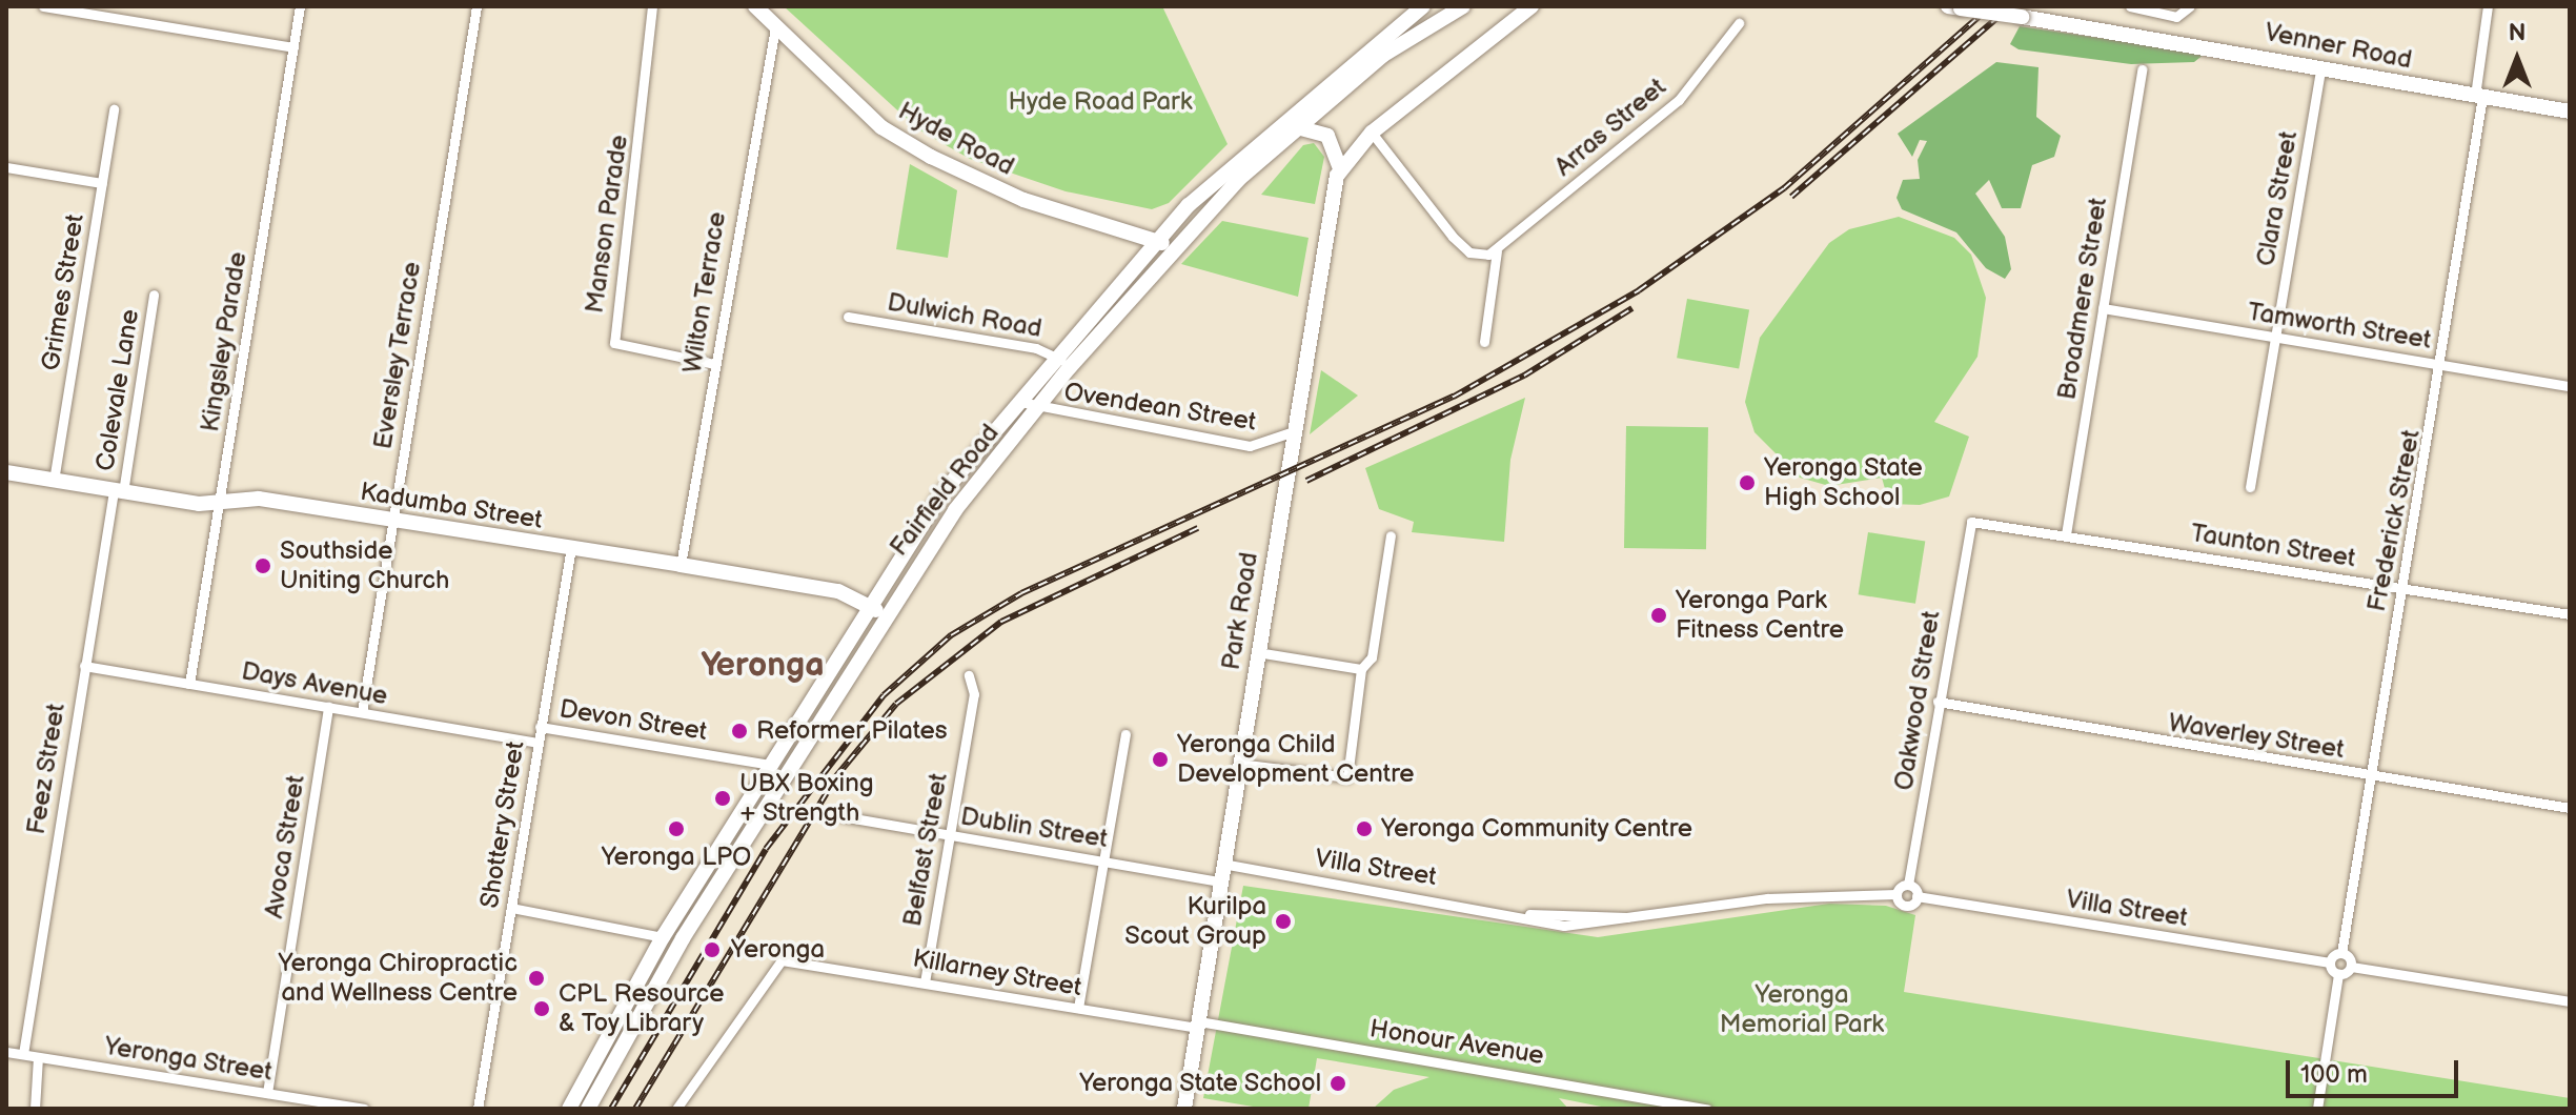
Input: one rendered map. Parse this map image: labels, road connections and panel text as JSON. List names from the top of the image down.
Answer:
{
  "streets": {
    "street": [
      "Venner Road",
      "Arras Street",
      "Hyde Road",
      "Clara Street",
      "Manson Parade",
      "Grimes Street",
      "Wilton Terrace",
      "Broadmere Street",
      "Dulwich Road",
      "Tamworth Street",
      "Kingsley Parade",
      "Eversley Terrace",
      "Colevale Lane",
      "Ovendean Street",
      "Fairfield Road",
      "Kadumba Street",
      "Frederick Street",
      "Taunton Street",
      "Park Road",
      "Days Avenue",
      "Oakwood Street",
      "Devon Street",
      "Waverley Street",
      "Feez Street",
      "Shottery Street",
      "Dublin Street",
      "Avoca Street",
      "Belfast Street",
      "Villa Street",
      "Killarney Street",
      "Honour Avenue",
      "Yeronga Street"
    ]
  },
  "crossings": [
    ["Venner Road", "Clara Street"],
    ["Venner Road", "Frederick Street"],
    ["Hyde Road", "Wilton Terrace"],
    ["Hyde Road", "Fairfield Road"],
    ["Clara Street", "Tamworth Street"],
    ["Manson Parade", "Wilton Terrace"],
    ["Grimes Street", "Kadumba Street"],
    ["Wilton Terrace", "Kadumba Street"],
    ["Broadmere Street", "Tamworth Street"],
    ["Broadmere Street", "Taunton Street"],
    ["Dulwich Road", "Fairfield Road"],
    ["Tamworth Street", "Frederick Street"],
    ["Kingsley Parade", "Kadumba Street"],
    ["Kingsley Parade", "Days Avenue"],
    ["Eversley Terrace", "Kadumba Street"],
    ["Eversley Terrace", "Days Avenue"],
    ["Colevale Lane", "Kadumba Street"],
    ["Colevale Lane", "Feez Street"],
    ["Ovendean Street", "Fairfield Road"],
    ["Ovendean Street", "Park Road"],
    ["Fairfield Road", "Kadumba Street"],
    ["Fairfield Road", "Devon Street"],
    ["Kadumba Street", "Feez Street"],
    ["Kadumba Street", "Shottery Street"],
    ["Frederick Street", "Taunton Street"],
    ["Frederick Street", "Waverley Street"],
    ["Taunton Street", "Oakwood Street"],
    ["Park Road", "Dublin Street"],
    ["Park Road", "Villa Street"],
    ["Park Road", "Killarney Street"],
    ["Park Road", "Honour Avenue"],
    ["Days Avenue", "Feez Street"],
    ["Days Avenue", "Shottery Street"],
    ["Days Avenue", "Avoca Street"],
    ["Oakwood Street", "Waverley Street"],
    ["Devon Street", "Shottery Street"],
    ["Feez Street", "Yeronga Street"],
    ["Dublin Street", "Belfast Street"],
    ["Avoca Street", "Yeronga Street"],
    ["Belfast Street", "Killarney Street"],
    ["Killarney Street", "Honour Avenue"]
  ],
  "districts": ["Yeronga"],
  "parks": ["Hyde Road Park", "Yeronga Memorial Park"],
  "places": [
    "Yeronga State High School",
    "Southside Uniting Church",
    "Yeronga Park Fitness Centre",
    "Reformer Pilates",
    "Yeronga Child Development Centre",
    "UBX Boxing + Strength",
    "Yeronga LPO",
    "Yeronga Community Centre",
    "Kurilpa Scout Group",
    "Yeronga",
    "Yeronga Chiropractic and Wellness Centre",
    "CPL Resource & Toy Library",
    "Yeronga State School"
  ],
  "scale_bar": "100 m",
  "north": "top"
}
